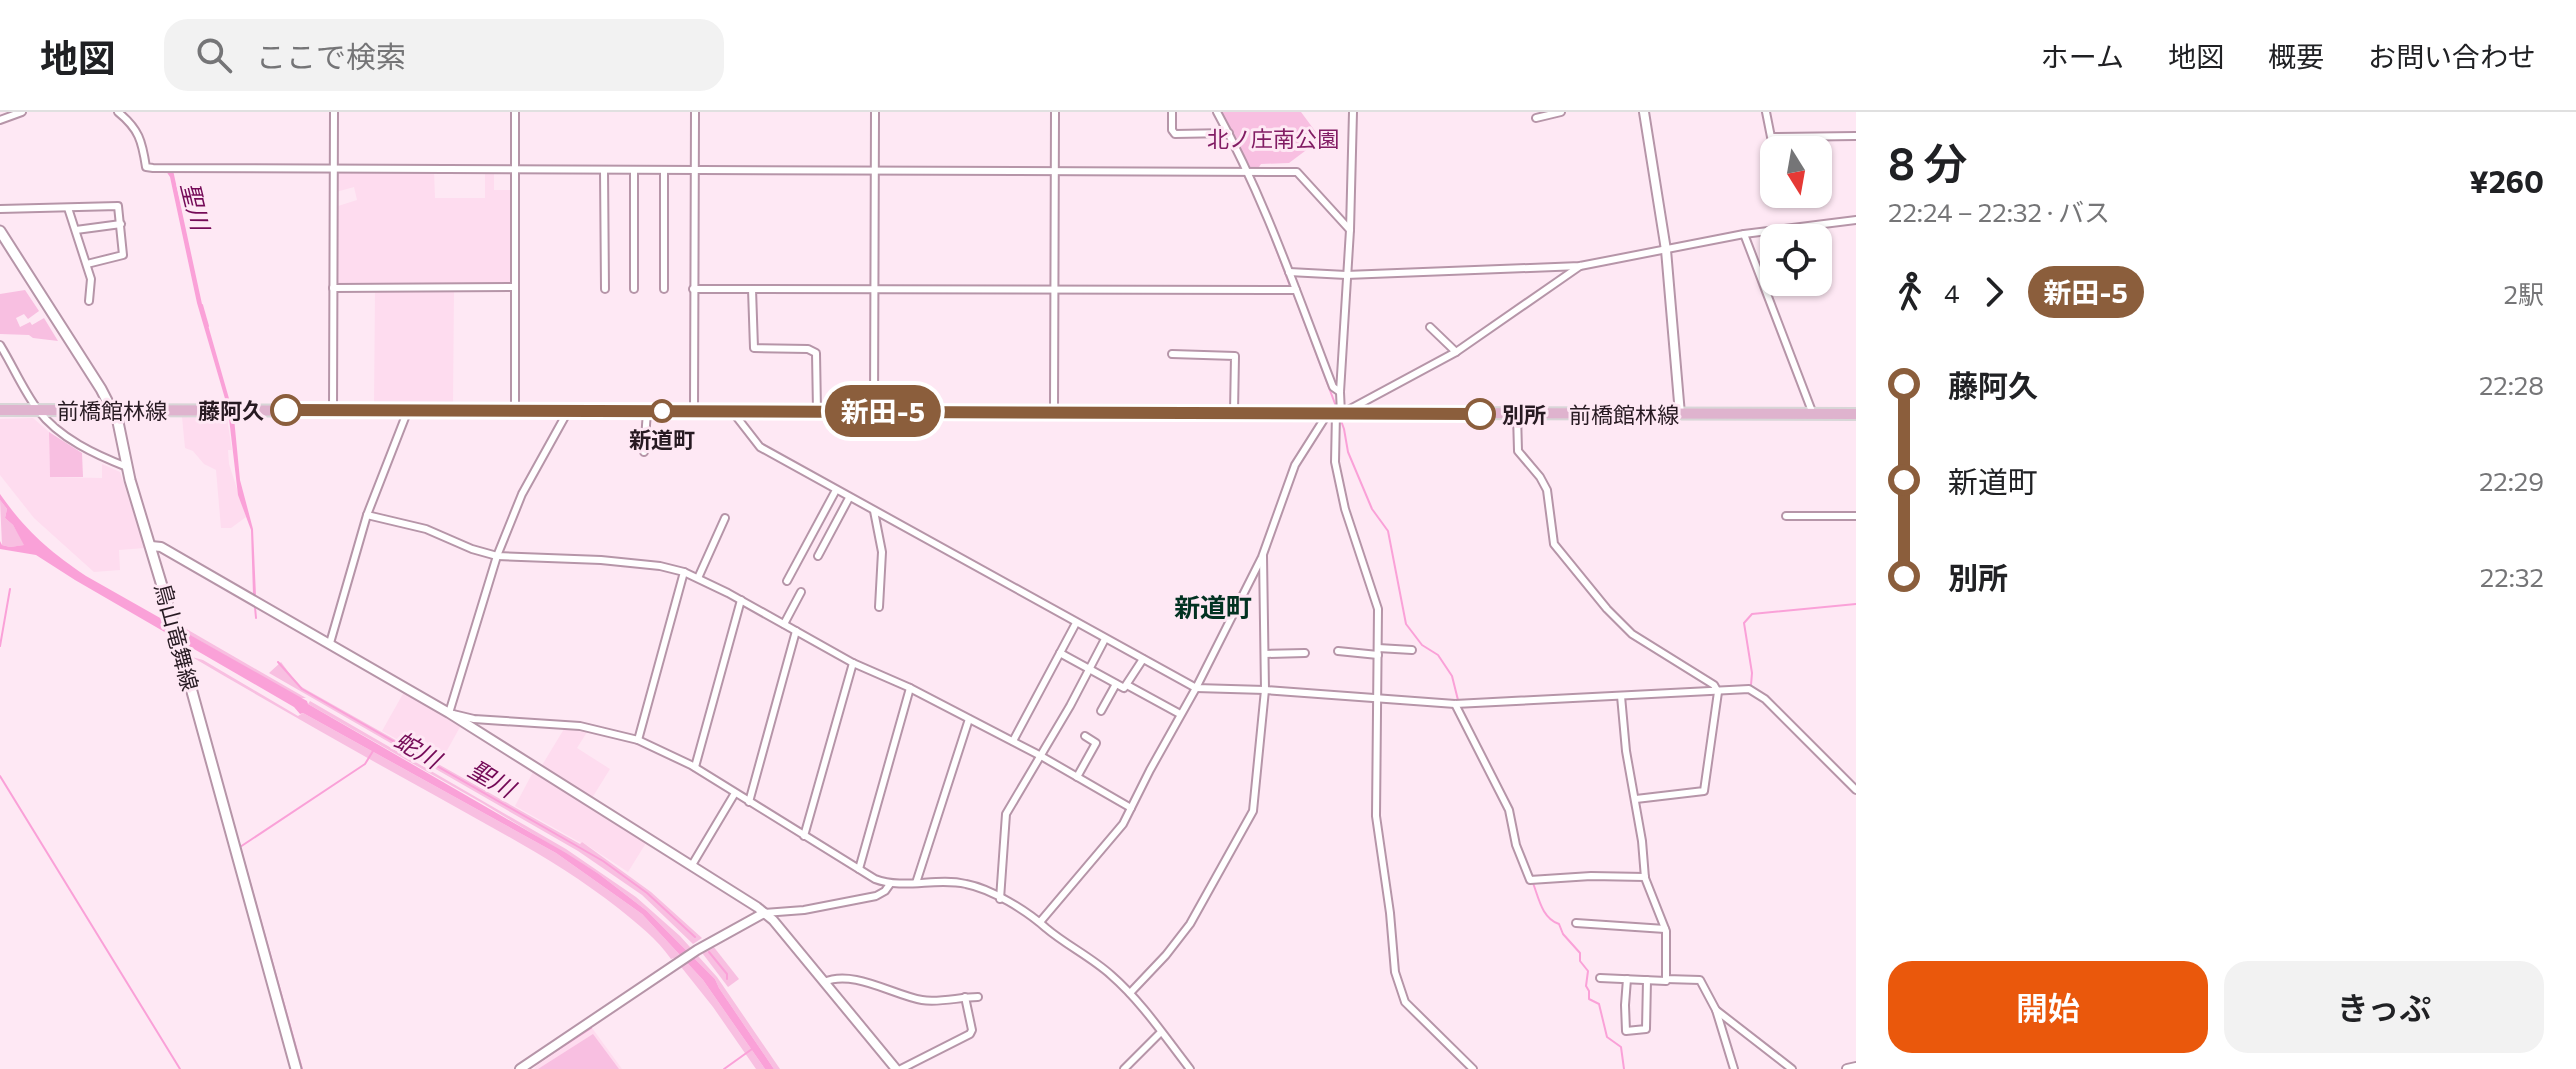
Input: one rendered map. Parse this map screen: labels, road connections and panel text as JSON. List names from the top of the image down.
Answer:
{
  "streets": {
    "main road": ["前橋館林線", "鳥山竜舞線"]
  },
  "crossings": [
    ["前橋館林線", "鳥山竜舞線"]
  ],
  "districts": ["新道町"],
  "water": ["聖川", "蛇川"],
  "parks": ["北ノ庄南公園"],
  "places": ["藤阿久", "新道町", "別所"],
  "lines": ["bus line 新田-5"],
  "north": "bottom",
  "page": {
    "header": "地図",
    "search": "ここで検索",
    "nav": [
      "ホーム",
      "地図",
      "概要",
      "お問い合わせ"
    ],
    "on_map": "新田-5",
    "heading": ["8 分", "22:24 – 22:32 · バス", "¥260"],
    "legs": ["4", "新田-5", "2駅"],
    "list": [
      {
        "name": "藤阿久",
        "value": "22:28"
      },
      {
        "name": "新道町",
        "value": "22:29"
      },
      {
        "name": "別所",
        "value": "22:32"
      }
    ],
    "buttons": ["開始", "きっぷ"]
  }
}
